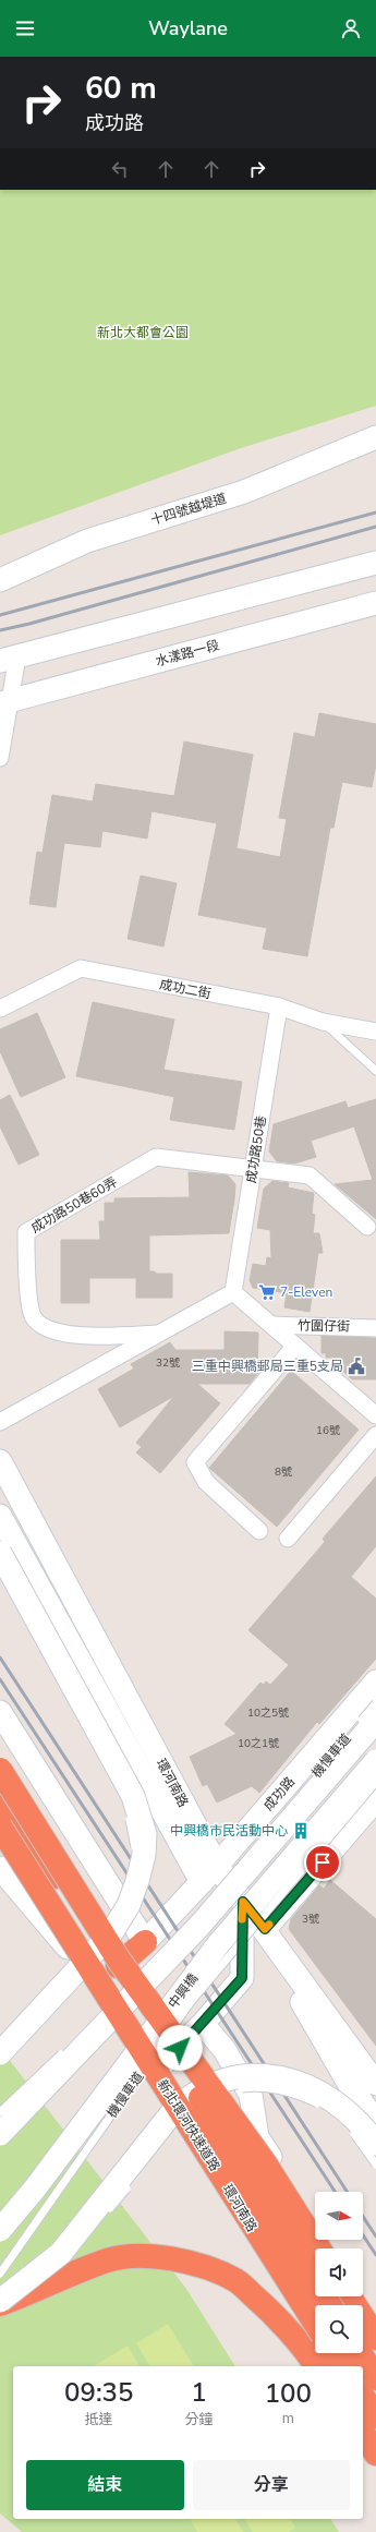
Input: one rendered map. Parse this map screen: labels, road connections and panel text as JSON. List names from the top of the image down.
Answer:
{
  "streets": {
    "highway": ["新北環河快速道路"],
    "street": [
      "十四號越堤道",
      "水漾路一段",
      "成功二街",
      "成功路50巷",
      "成功路50巷60弄",
      "竹圍仔街",
      "環河南路",
      "成功路",
      "中興橋"
    ],
    "lane": ["機慢車道"]
  },
  "crossings": [
    ["成功二街", "成功路50巷"],
    ["成功路50巷", "成功路50巷60弄"],
    ["環河南路", "成功路"]
  ],
  "parks": ["新北大都會公園"],
  "places": {
    "supermarket": ["7-Eleven"],
    "public building": ["三重中興橋郵局三重5支局"],
    "building": ["中興橋市民活動中心"]
  },
  "house_numbers": [
    "32號",
    "16號",
    "8號",
    "10之5號",
    "10之1號",
    "3號"
  ],
  "north": "right",
  "page": {
    "header": "Waylane",
    "turn": ["60 m", "成功路"],
    "eta": [
      "09:35",
      "抵達",
      "1",
      "分鐘",
      "100",
      "m"
    ],
    "buttons": ["結束", "分享"]
  }
}
